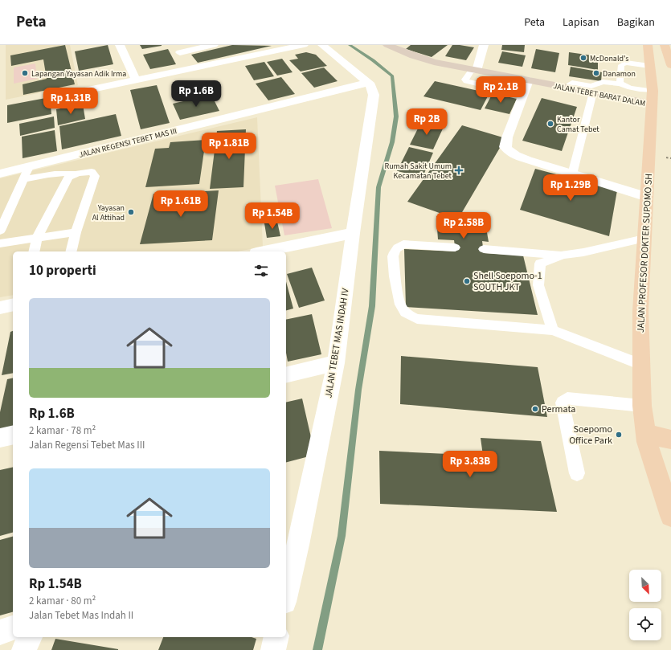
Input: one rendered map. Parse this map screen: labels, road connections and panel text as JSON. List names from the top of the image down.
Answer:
{
  "streets": {
    "main road": ["JALAN PROFESOR DOKTER SUPOMO SH"],
    "street": ["JALAN TEBET BARAT DALAM", "JALAN REGENSI TEBET MAS III", "JALAN TEBET MAS INDAH IV"]
  },
  "crossings": [
    ["JALAN TEBET BARAT DALAM", "JALAN PROFESOR DOKTER SUPOMO SH"],
    ["JALAN REGENSI TEBET MAS III", "JALAN TEBET MAS INDAH IV"]
  ],
  "places": {
    "other": [
      "McDonald's",
      "Lapangan Yayasan Adik Irma",
      "Danamon",
      "Kantor Camat Tebet",
      "Yayasan Al Attihad",
      "Shell Soepomo-1 SOUTH JKT",
      "Permata",
      "Soepomo Office Park"
    ],
    "health": ["Rumah Sakit Umum Kecamatan Tebet"]
  },
  "north": "bottom right",
  "page": {
    "header": "Peta",
    "nav": ["Peta", "Lapisan", "Bagikan"],
    "price": [
      "Rp 2.1B",
      "Rp 1.6B",
      "Rp 1.31B",
      "Rp 2B",
      "Rp 1.81B",
      "Rp 1.29B",
      "Rp 1.61B",
      "Rp 1.54B",
      "Rp 2.58B",
      "Rp 3.83B"
    ],
    "heading": "10 properti",
    "list": [
      {
        "name": "Rp 1.6B",
        "note": "2 kamar · 78 m² · Jalan Regensi Tebet Mas III"
      },
      {
        "name": "Rp 1.54B",
        "note": "2 kamar · 80 m² · Jalan Tebet Mas Indah II"
      }
    ]
  }
}
